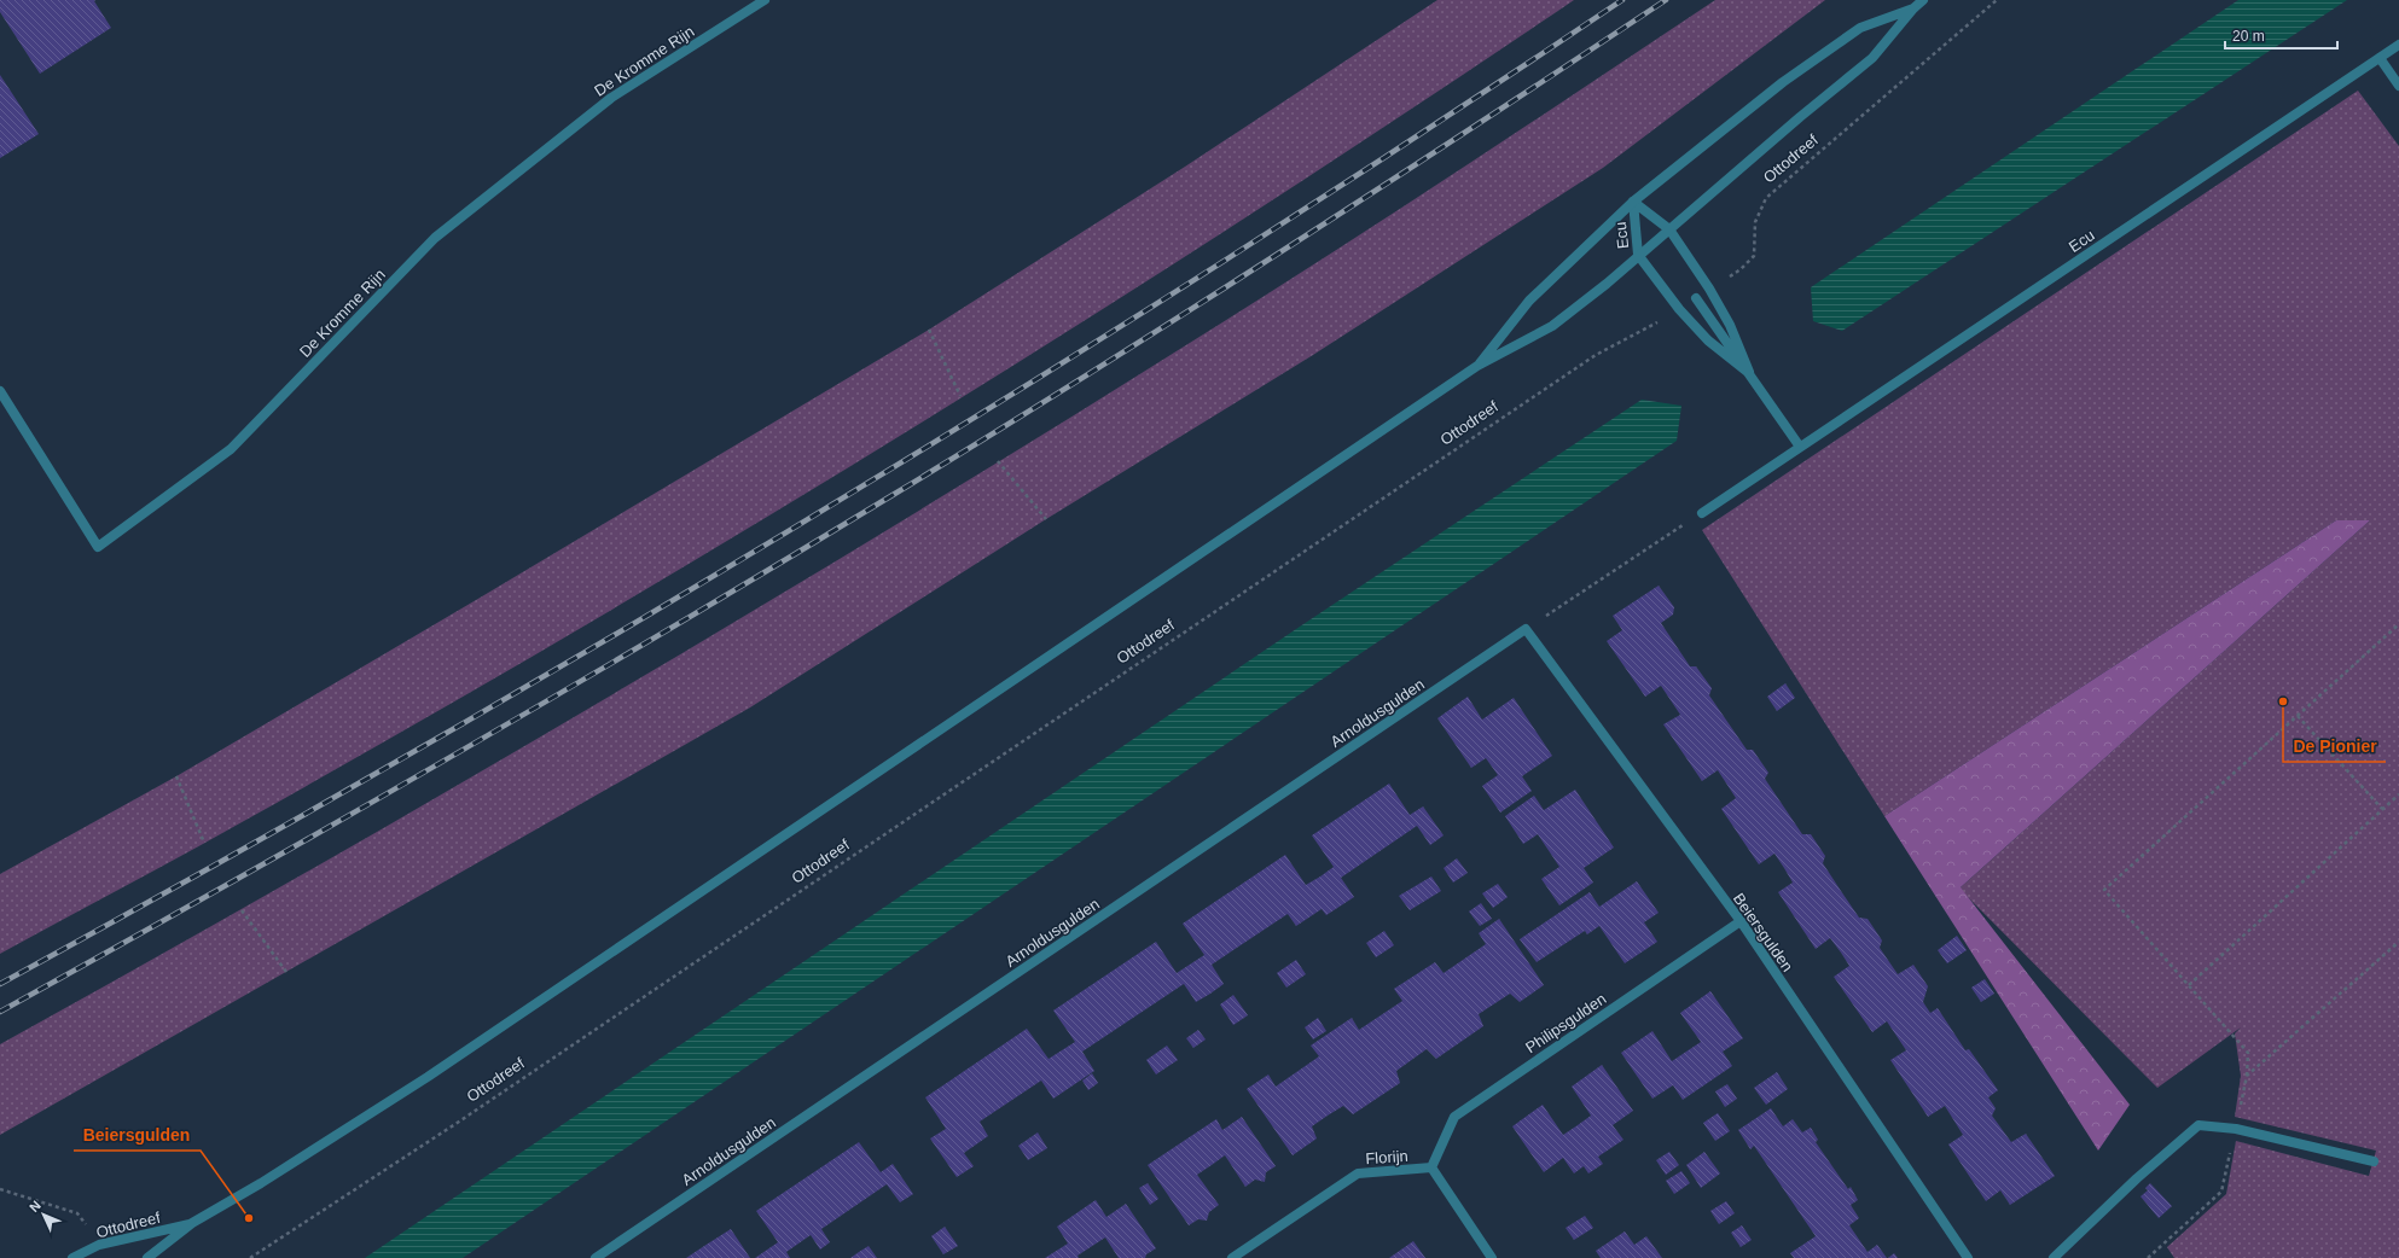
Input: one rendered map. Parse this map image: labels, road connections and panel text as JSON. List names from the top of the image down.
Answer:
{
  "streets": {
    "street": [
      "De Kromme Rijn",
      "Ottodreef",
      "Ecu",
      "Arnoldusgulden",
      "Beiersgulden",
      "Philipsgulden",
      "Florijn"
    ]
  },
  "crossings": [
    ["Ottodreef", "Ecu"],
    ["Arnoldusgulden", "Beiersgulden"],
    ["Beiersgulden", "Philipsgulden"],
    ["Philipsgulden", "Florijn"]
  ],
  "places": ["De Pionier", "Beiersgulden"],
  "scale_bar": "20 m",
  "north": "top left"
}
